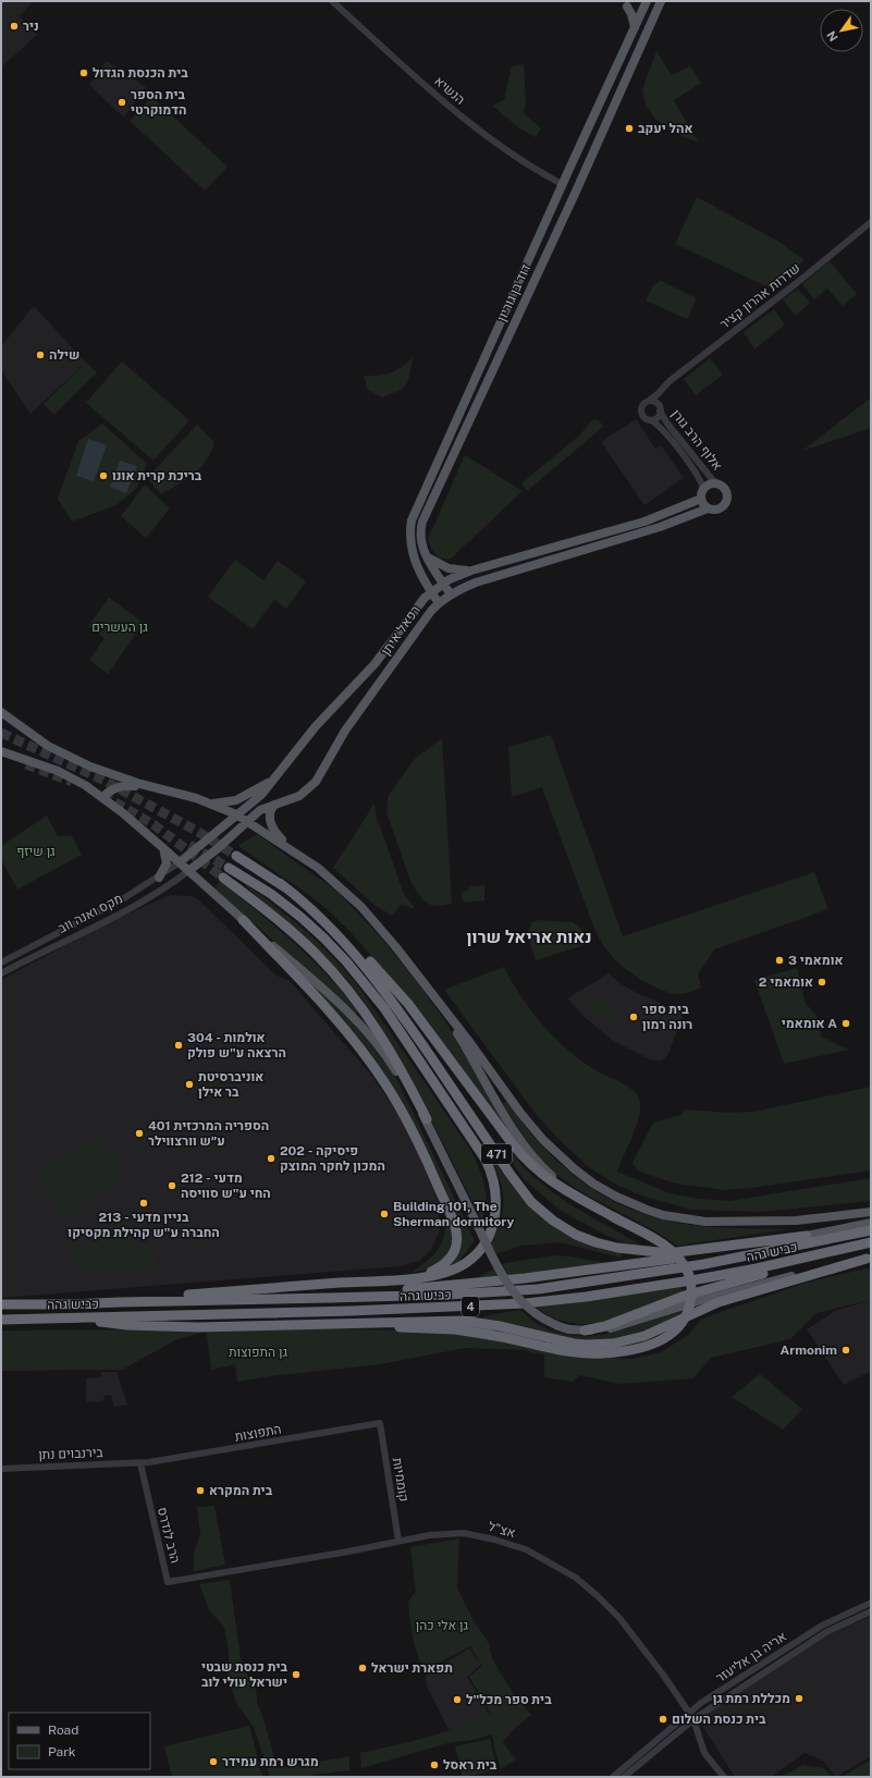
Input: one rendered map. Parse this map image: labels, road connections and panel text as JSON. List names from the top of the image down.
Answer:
{
  "streets": {
    "highway": ["471", "כביש גהה", "4"],
    "main road": ["דוד בן גוריון", "רפאל איתן"],
    "street": [
      "הנשיא",
      "שדרות אהרון קציר",
      "אלוף הרב גורן",
      "מקס ואנה ווב",
      "התפוצות",
      "בירנבוים נתן",
      "קוממיות",
      "אצ\"ל",
      "הרב לנדרס",
      "אריה בן אליעזר"
    ]
  },
  "crossings": [
    ["הנשיא", "דוד בן גוריון"],
    ["דוד בן גוריון", "רפאל איתן"],
    ["שדרות אהרון קציר", "אלוף הרב גורן"],
    ["אלוף הרב גורן", "רפאל איתן"],
    ["רפאל איתן", "מקס ואנה ווב"],
    ["התפוצות", "בירנבוים נתן"],
    ["התפוצות", "קוממיות"],
    ["התפוצות", "הרב לנדרס"],
    ["בירנבוים נתן", "הרב לנדרס"],
    ["קוממיות", "אצ\"ל"],
    ["אצ\"ל", "הרב לנדרס"],
    ["אצ\"ל", "אריה בן אליעזר"]
  ],
  "districts": ["נאות אריאל שרון"],
  "parks": [
    "גן העשרים",
    "גן שיזף",
    "גן התפוצות",
    "גן אלי כהן"
  ],
  "places": [
    "ניר",
    "בית הכנסת הגדול",
    "בית הספר הדמוקרטי",
    "אהל יעקב",
    "שילה",
    "בריכת קרית אונו",
    "אומאמי 3",
    "אומאמי 2",
    "בית ספר רונה רמון",
    "אומאמי A",
    "304 - אולמות הרצאה ע\"ש פולק",
    "אוניברסיטת בר אילן",
    "401 הספריה המרכזית ע״ש וורצווילר",
    "202 - פיסיקה המכון לחקר המוצק",
    "212 - מדעי החי ע\"ש סוויסה",
    "213 - בניין מדעי החברה ע\"ש קהילת מקסיקו",
    "Building 101, The Sherman dormitory",
    "Armonim",
    "בית המקרא",
    "תפארת ישראל",
    "בית כנסת שבטי ישראל עולי לוב",
    "מכללת רמת גן",
    "בית ספר מכל\"ל",
    "בית כנסת השלום",
    "מגרש רמת עמידר",
    "בית ראסל"
  ],
  "legend": ["Road", "Park"],
  "north": "bottom left"
}
